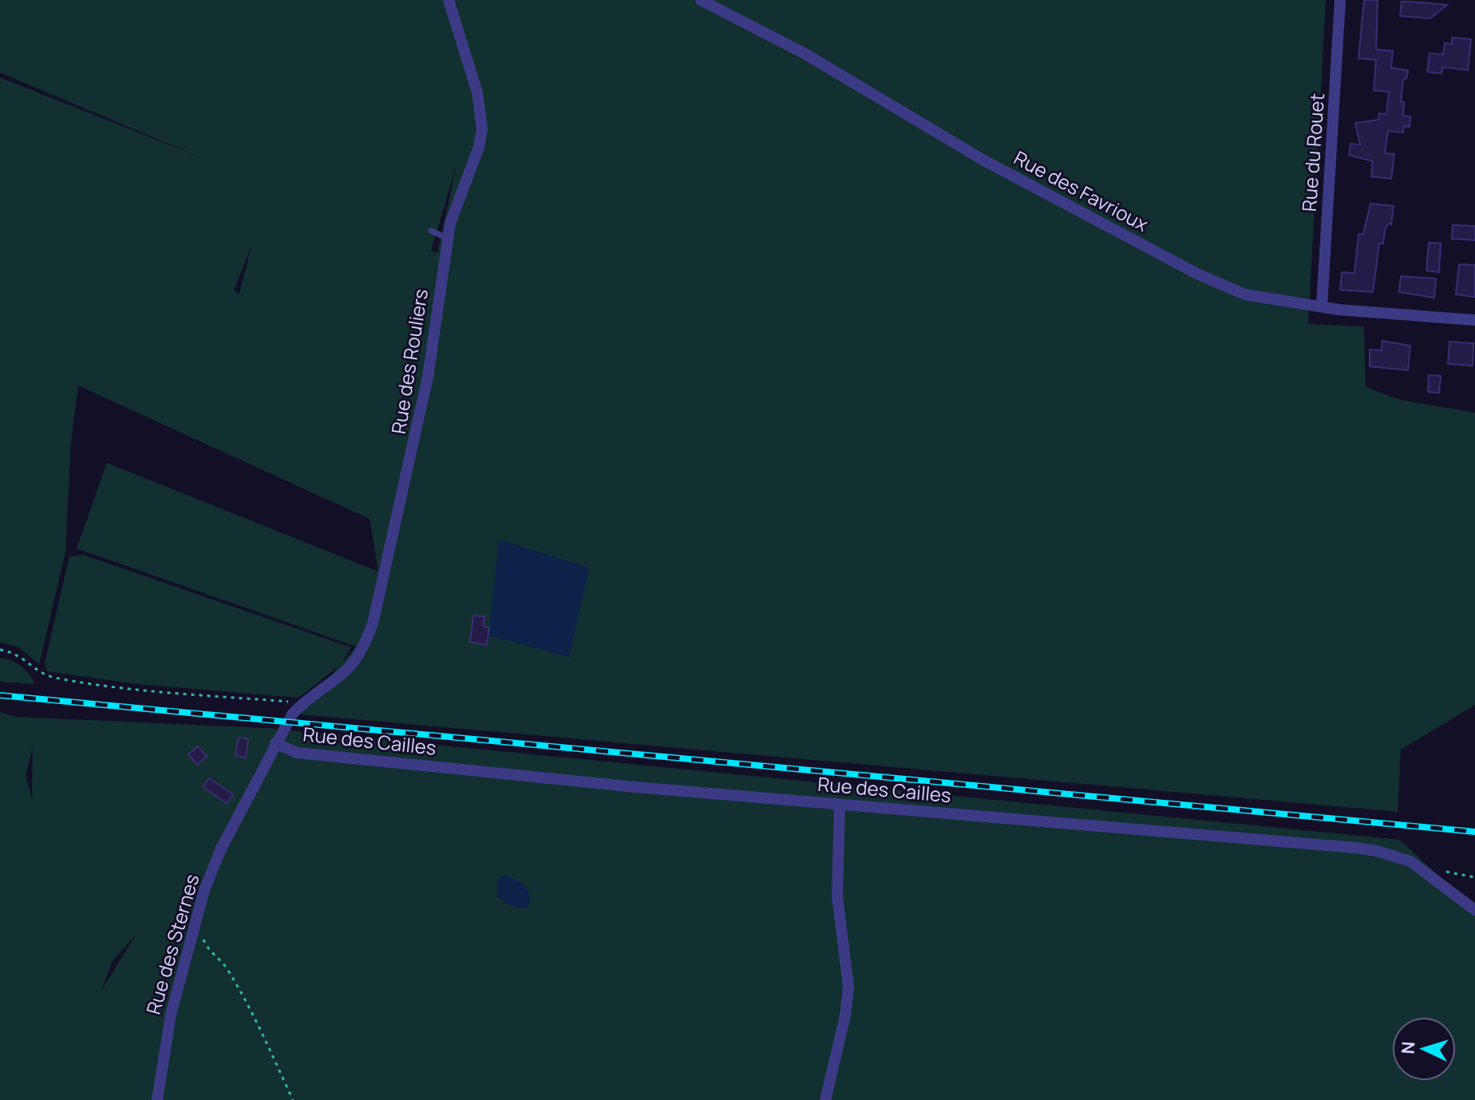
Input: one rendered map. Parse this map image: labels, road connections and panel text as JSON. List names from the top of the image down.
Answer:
{
  "streets": {
    "street": [
      "Rue du Rouet",
      "Rue des Favrioux",
      "Rue des Rouliers",
      "Rue des Cailles",
      "Rue des Sternes"
    ]
  },
  "crossings": [
    ["Rue du Rouet", "Rue des Favrioux"],
    ["Rue des Rouliers", "Rue des Sternes"],
    ["Rue des Cailles", "Rue des Sternes"]
  ],
  "north": "left"
}
